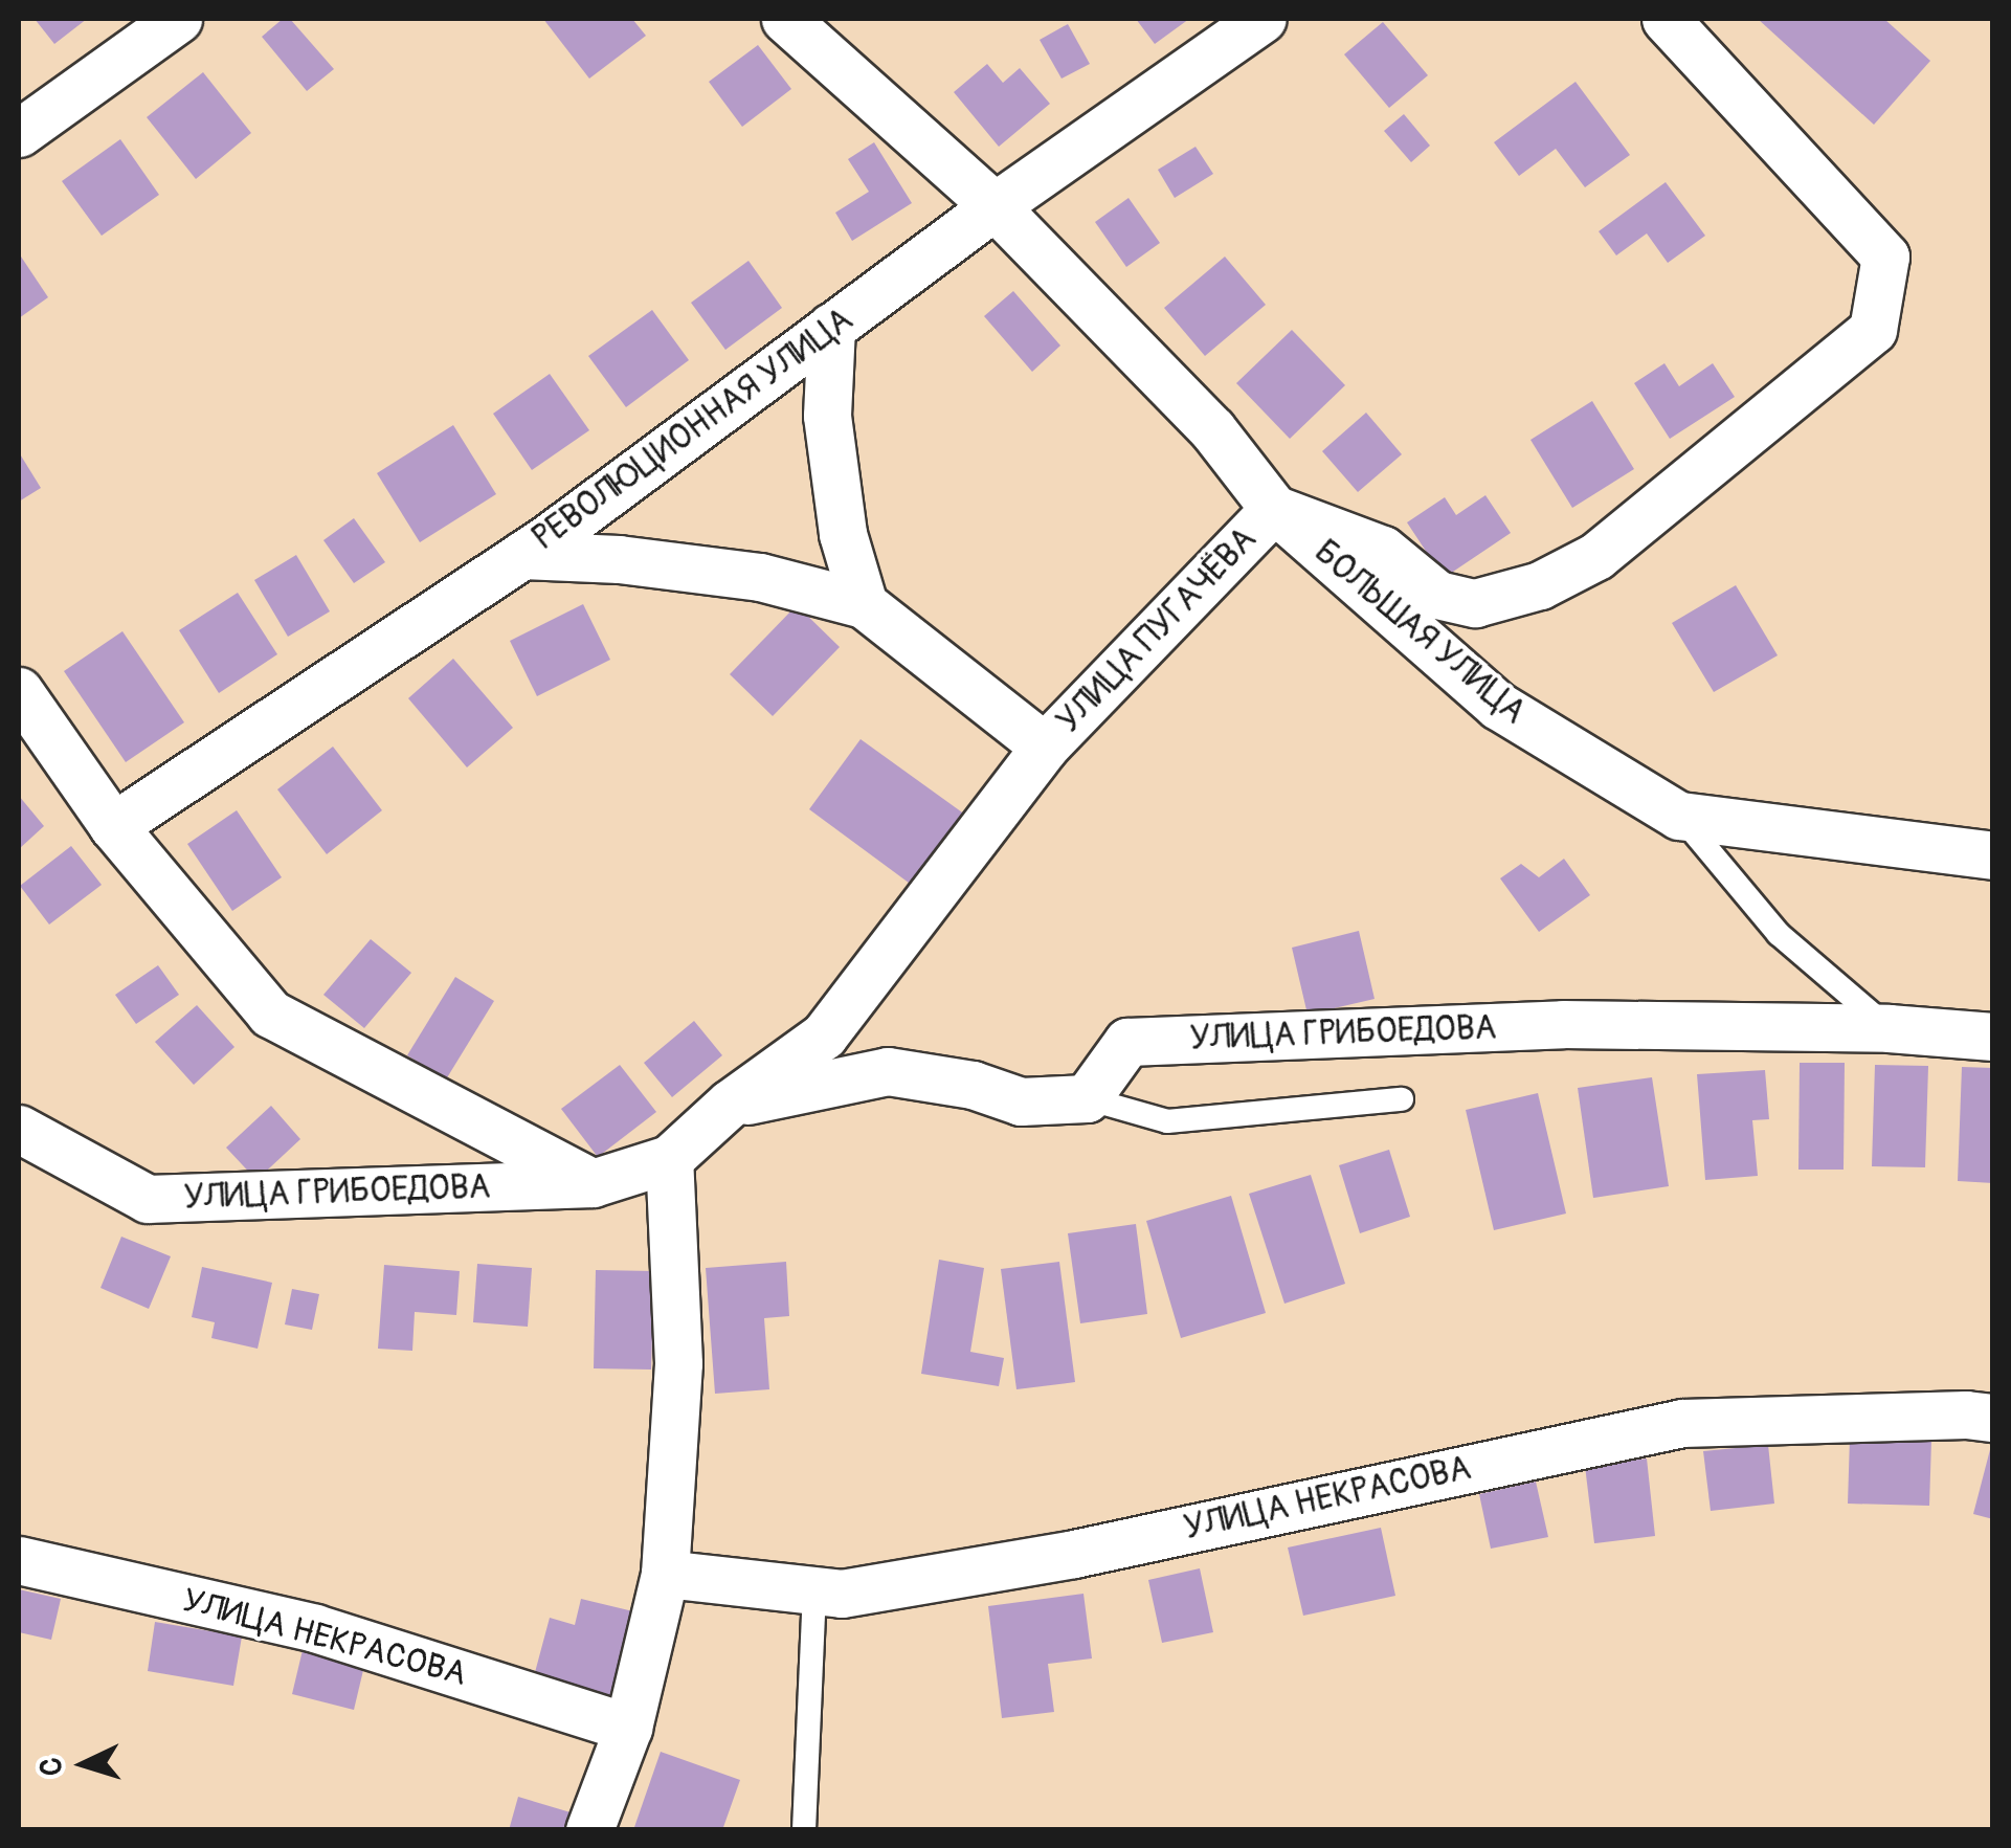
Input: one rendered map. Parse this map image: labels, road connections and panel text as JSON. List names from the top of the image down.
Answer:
{
  "streets": {
    "street": [
      "РЕВОЛЮЦИОННАЯ УЛИЦА",
      "УЛИЦА ПУГАЧЁВА",
      "БОЛЬШАЯ УЛИЦА",
      "УЛИЦА ГРИБОЕДОВА",
      "УЛИЦА НЕКРАСОВА"
    ]
  },
  "crossings": [
    ["РЕВОЛЮЦИОННАЯ УЛИЦА", "БОЛЬШАЯ УЛИЦА"],
    ["УЛИЦА ПУГАЧЁВА", "БОЛЬШАЯ УЛИЦА"],
    ["УЛИЦА ПУГАЧЁВА", "УЛИЦА ГРИБОЕДОВА"]
  ],
  "north": "left"
}
